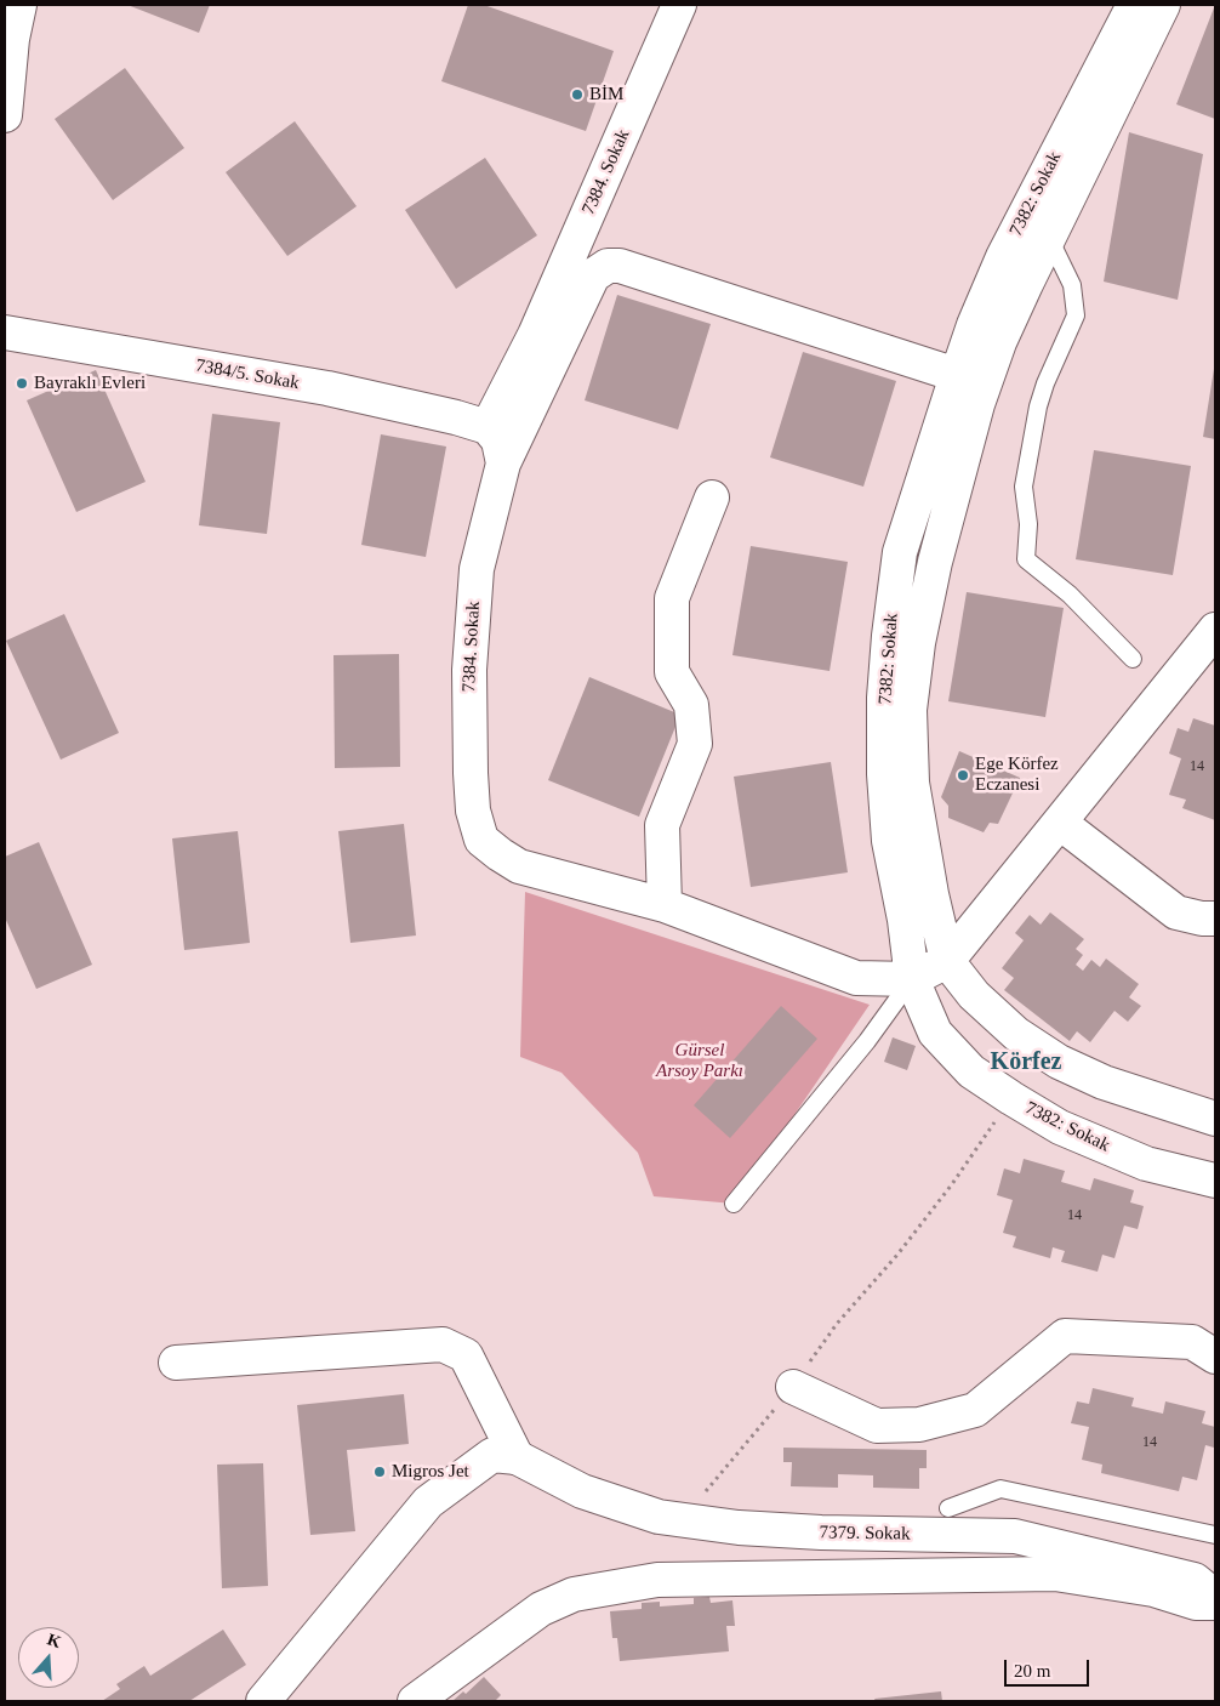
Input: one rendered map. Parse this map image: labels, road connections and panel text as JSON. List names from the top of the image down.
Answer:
{
  "streets": {
    "street": [
      "7384. Sokak",
      "7382: Sokak",
      "7384/5. Sokak",
      "7379. Sokak"
    ]
  },
  "crossings": [
    ["7384. Sokak", "7382: Sokak"],
    ["7384. Sokak", "7384/5. Sokak"]
  ],
  "districts": ["Körfez"],
  "parks": ["Gürsel Arsoy Parkı"],
  "places": [
    "BİM",
    "Bayraklı Evleri",
    "Ege Körfez Eczanesi",
    "Migros Jet"
  ],
  "house_numbers": ["14", "14", "14"],
  "scale_bar": "20 m",
  "north": "top"
}
